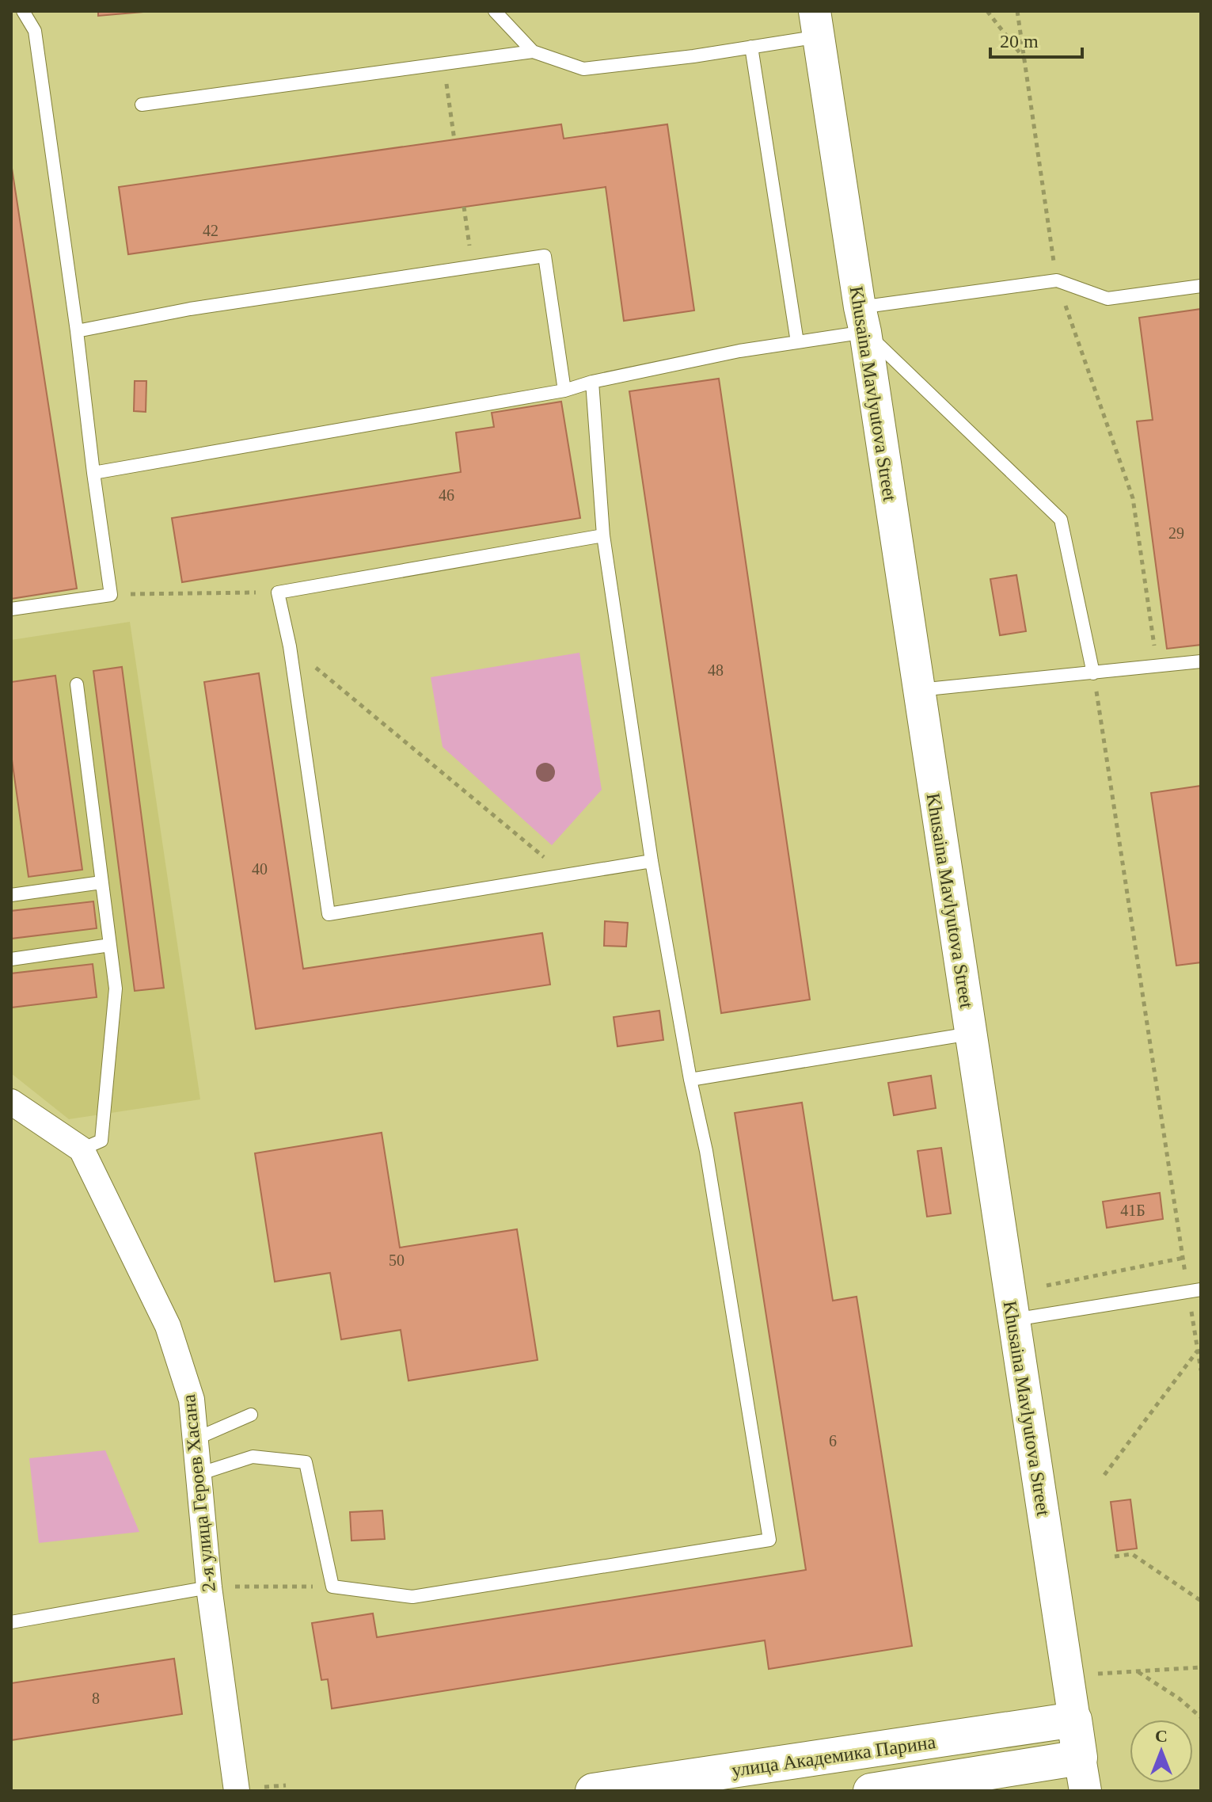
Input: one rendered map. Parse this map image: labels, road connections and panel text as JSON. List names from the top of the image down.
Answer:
{
  "streets": {
    "main road": ["Khusaina Mavlyutova Street", "улица Академика Парина"],
    "street": ["2-я улица Героев Хасана"]
  },
  "crossings": [
    ["Khusaina Mavlyutova Street", "улица Академика Парина"]
  ],
  "house_numbers": [
    "42",
    "46",
    "29",
    "48",
    "40",
    "41Б",
    "50",
    "6",
    "8"
  ],
  "scale_bar": "20 m",
  "north": "top"
}
